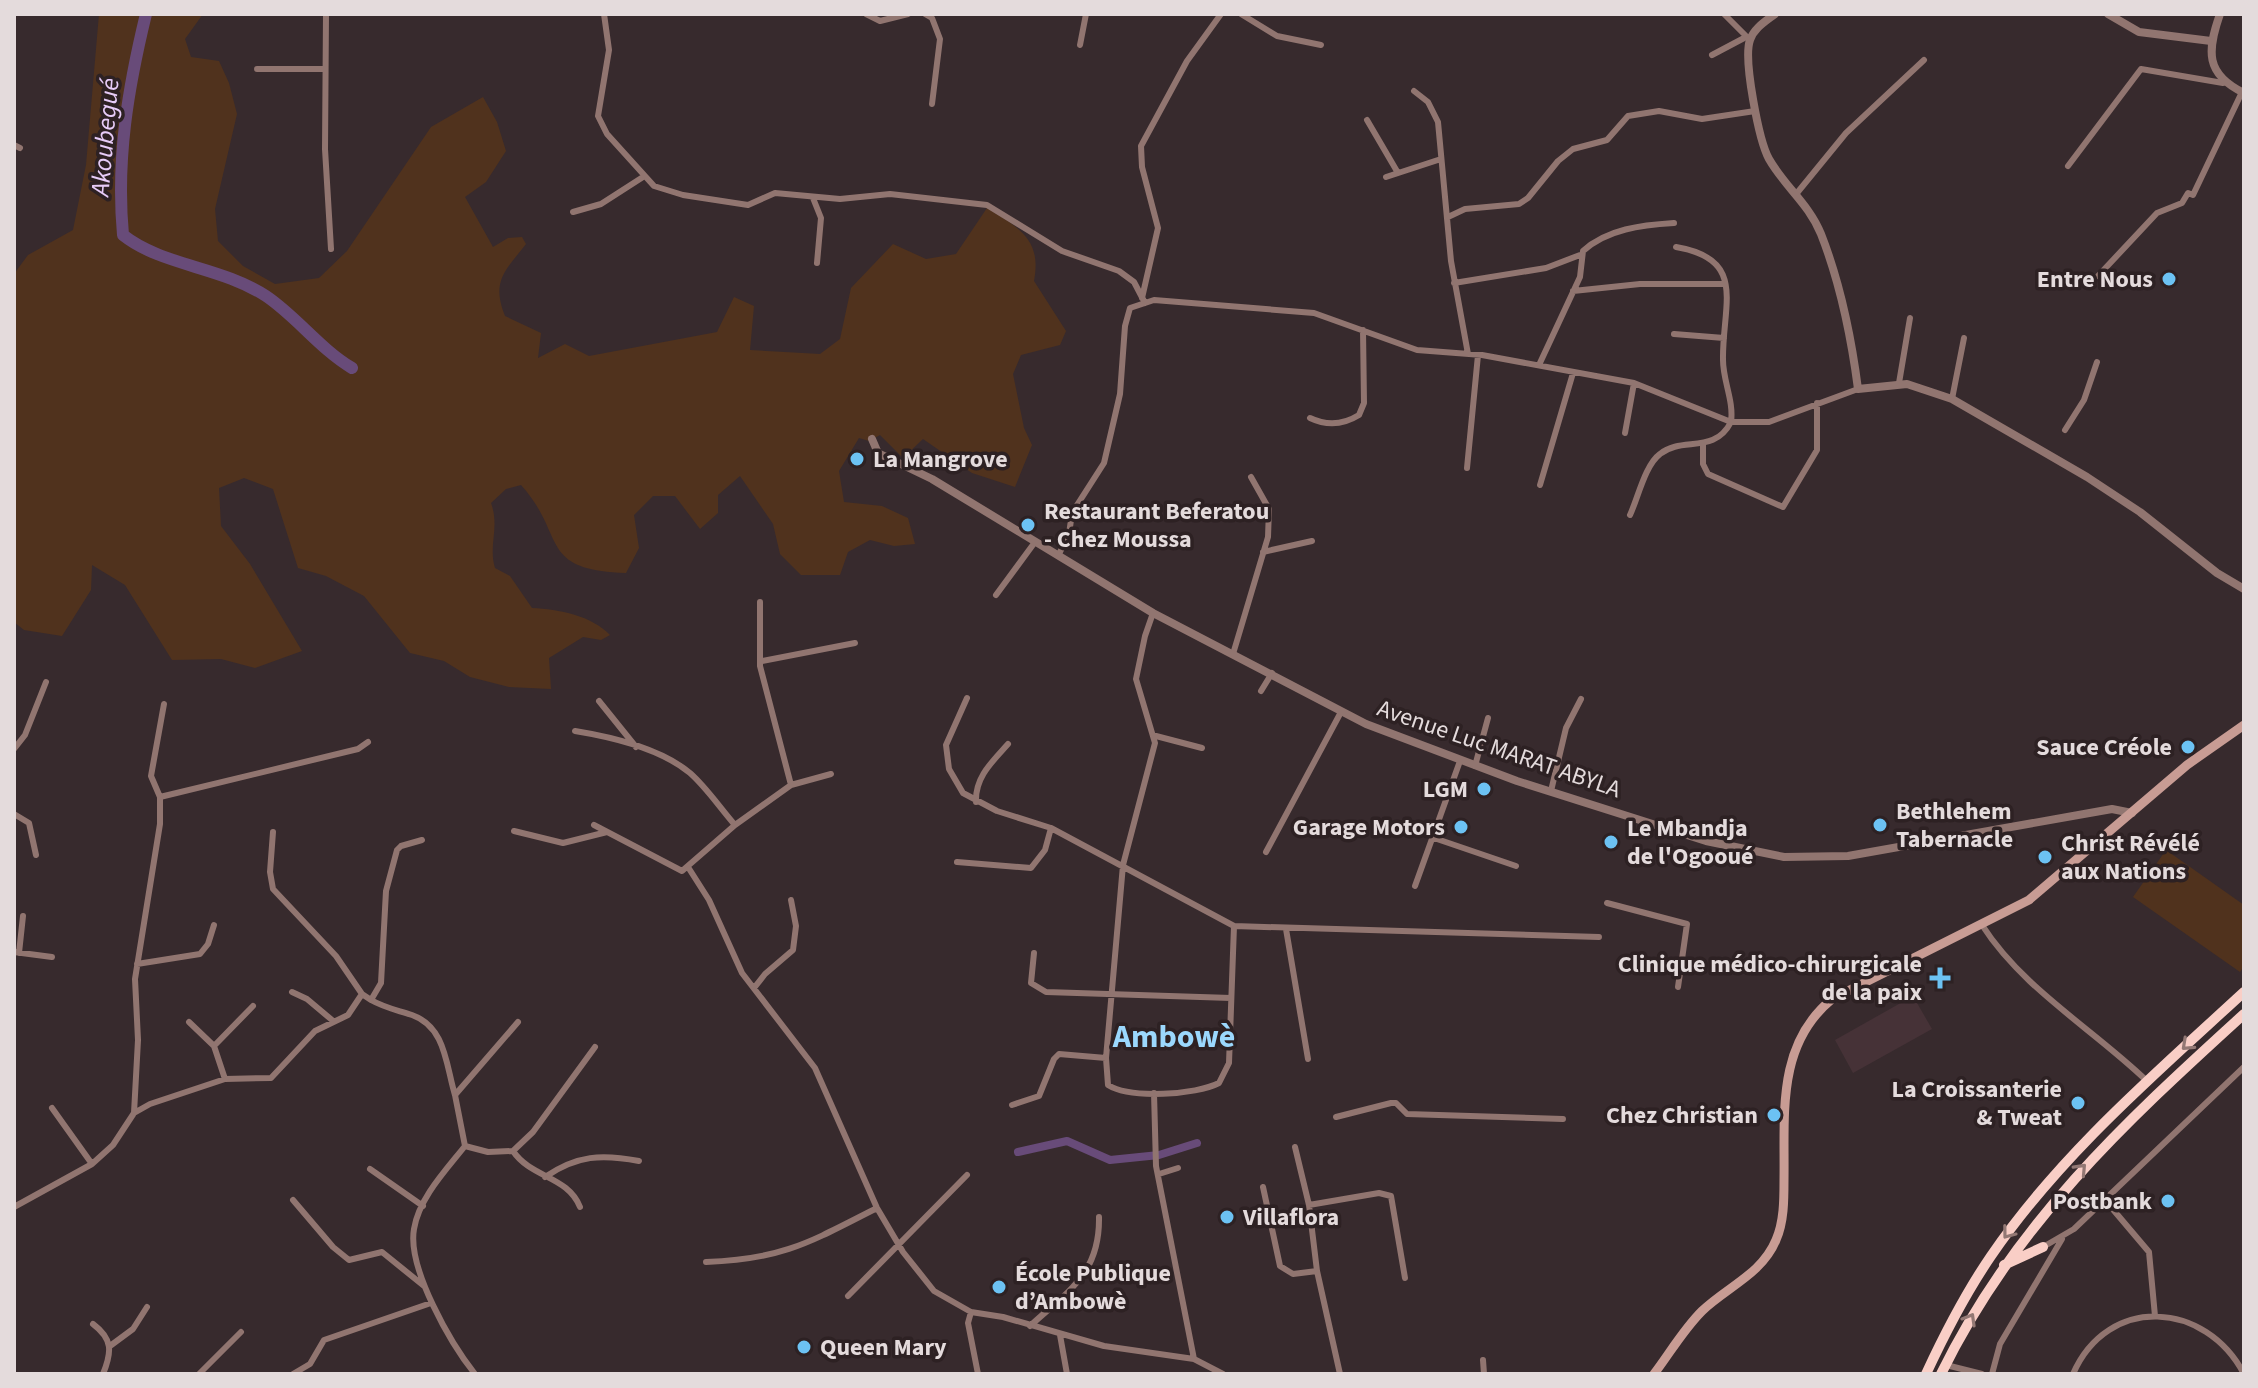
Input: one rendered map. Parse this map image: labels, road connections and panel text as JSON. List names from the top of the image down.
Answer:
{
  "streets": {
    "street": ["Avenue Luc MARAT ABYLA"]
  },
  "districts": ["Ambowè"],
  "water": ["Akoubegué"],
  "places": {
    "other": [
      "Entre Nous",
      "La Mangrove",
      "Restaurant Beferatou - Chez Moussa",
      "Sauce Créole",
      "LGM",
      "Bethlehem Tabernacle",
      "Garage Motors",
      "Le Mbandja de l'Ogooué",
      "Christ Révélé aux Nations",
      "La Croissanterie & Tweat",
      "Chez Christian",
      "Postbank",
      "Villaflora",
      "École Publique d’Ambowè",
      "Queen Mary"
    ],
    "health": ["Clinique médico-chirurgicale de la paix"]
  }
}
